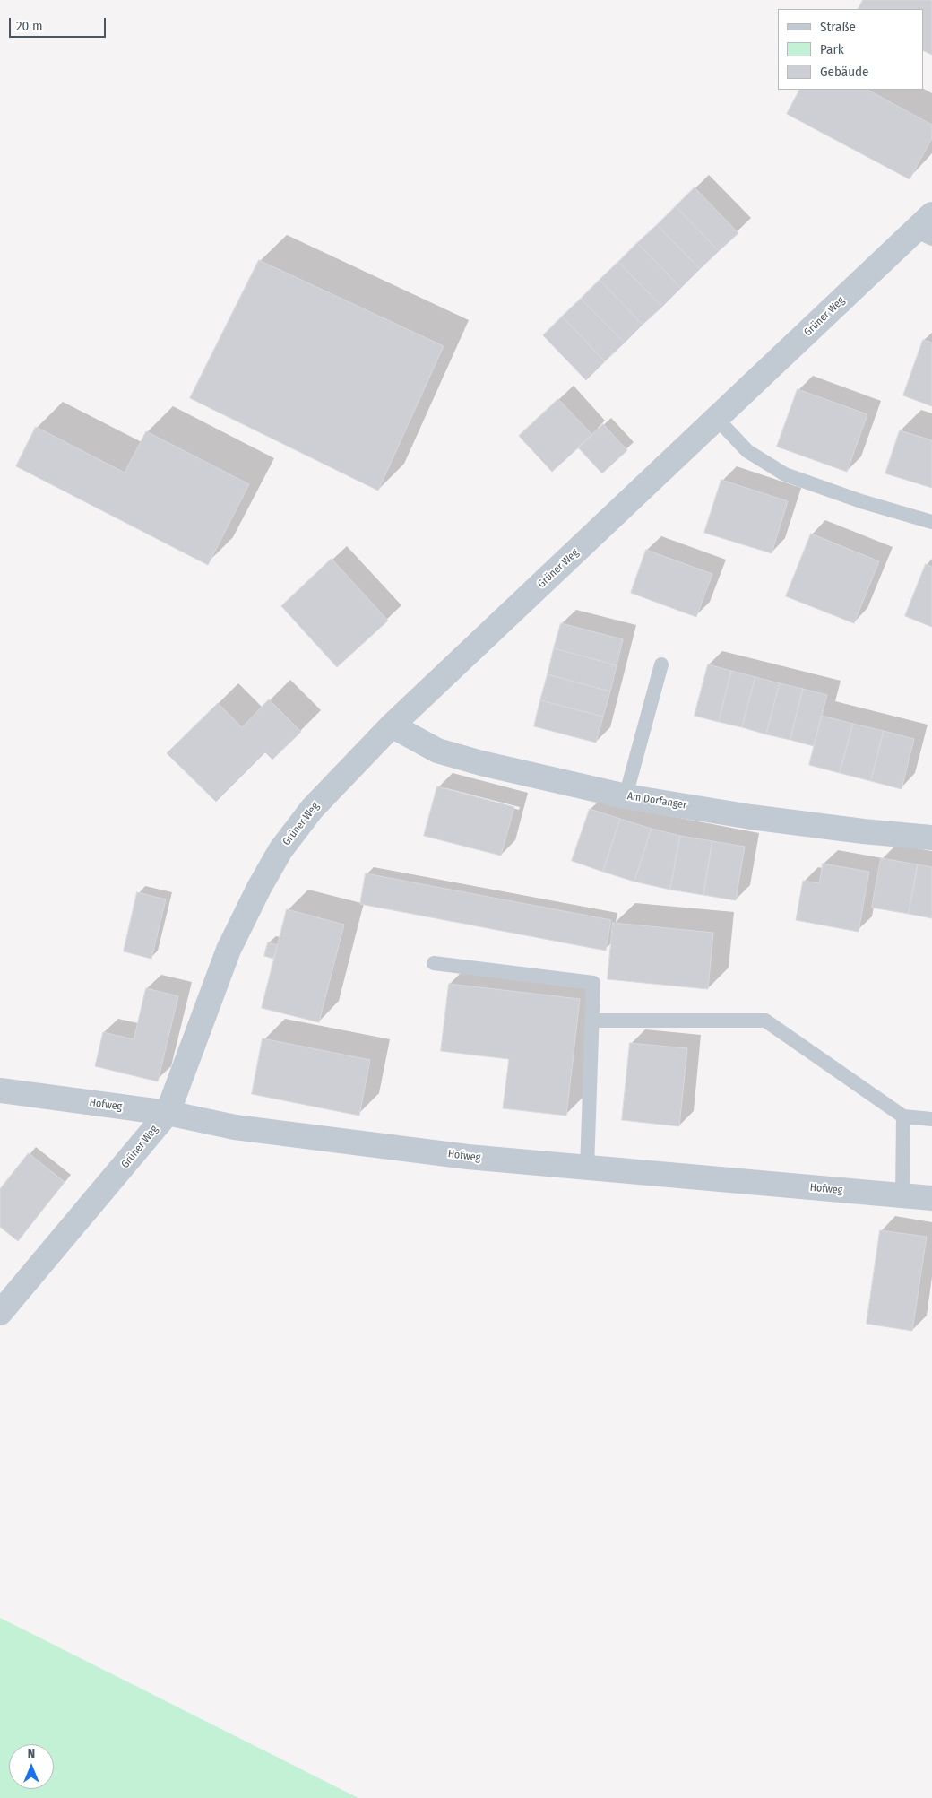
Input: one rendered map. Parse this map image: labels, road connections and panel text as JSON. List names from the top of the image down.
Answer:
{
  "streets": {
    "street": ["Grüner Weg", "Am Dorfanger", "Hofweg"]
  },
  "crossings": [
    ["Grüner Weg", "Am Dorfanger"],
    ["Grüner Weg", "Hofweg"]
  ],
  "legend": ["Straße", "Park", "Gebäude"],
  "scale_bar": "20 m",
  "north": "top"
}
